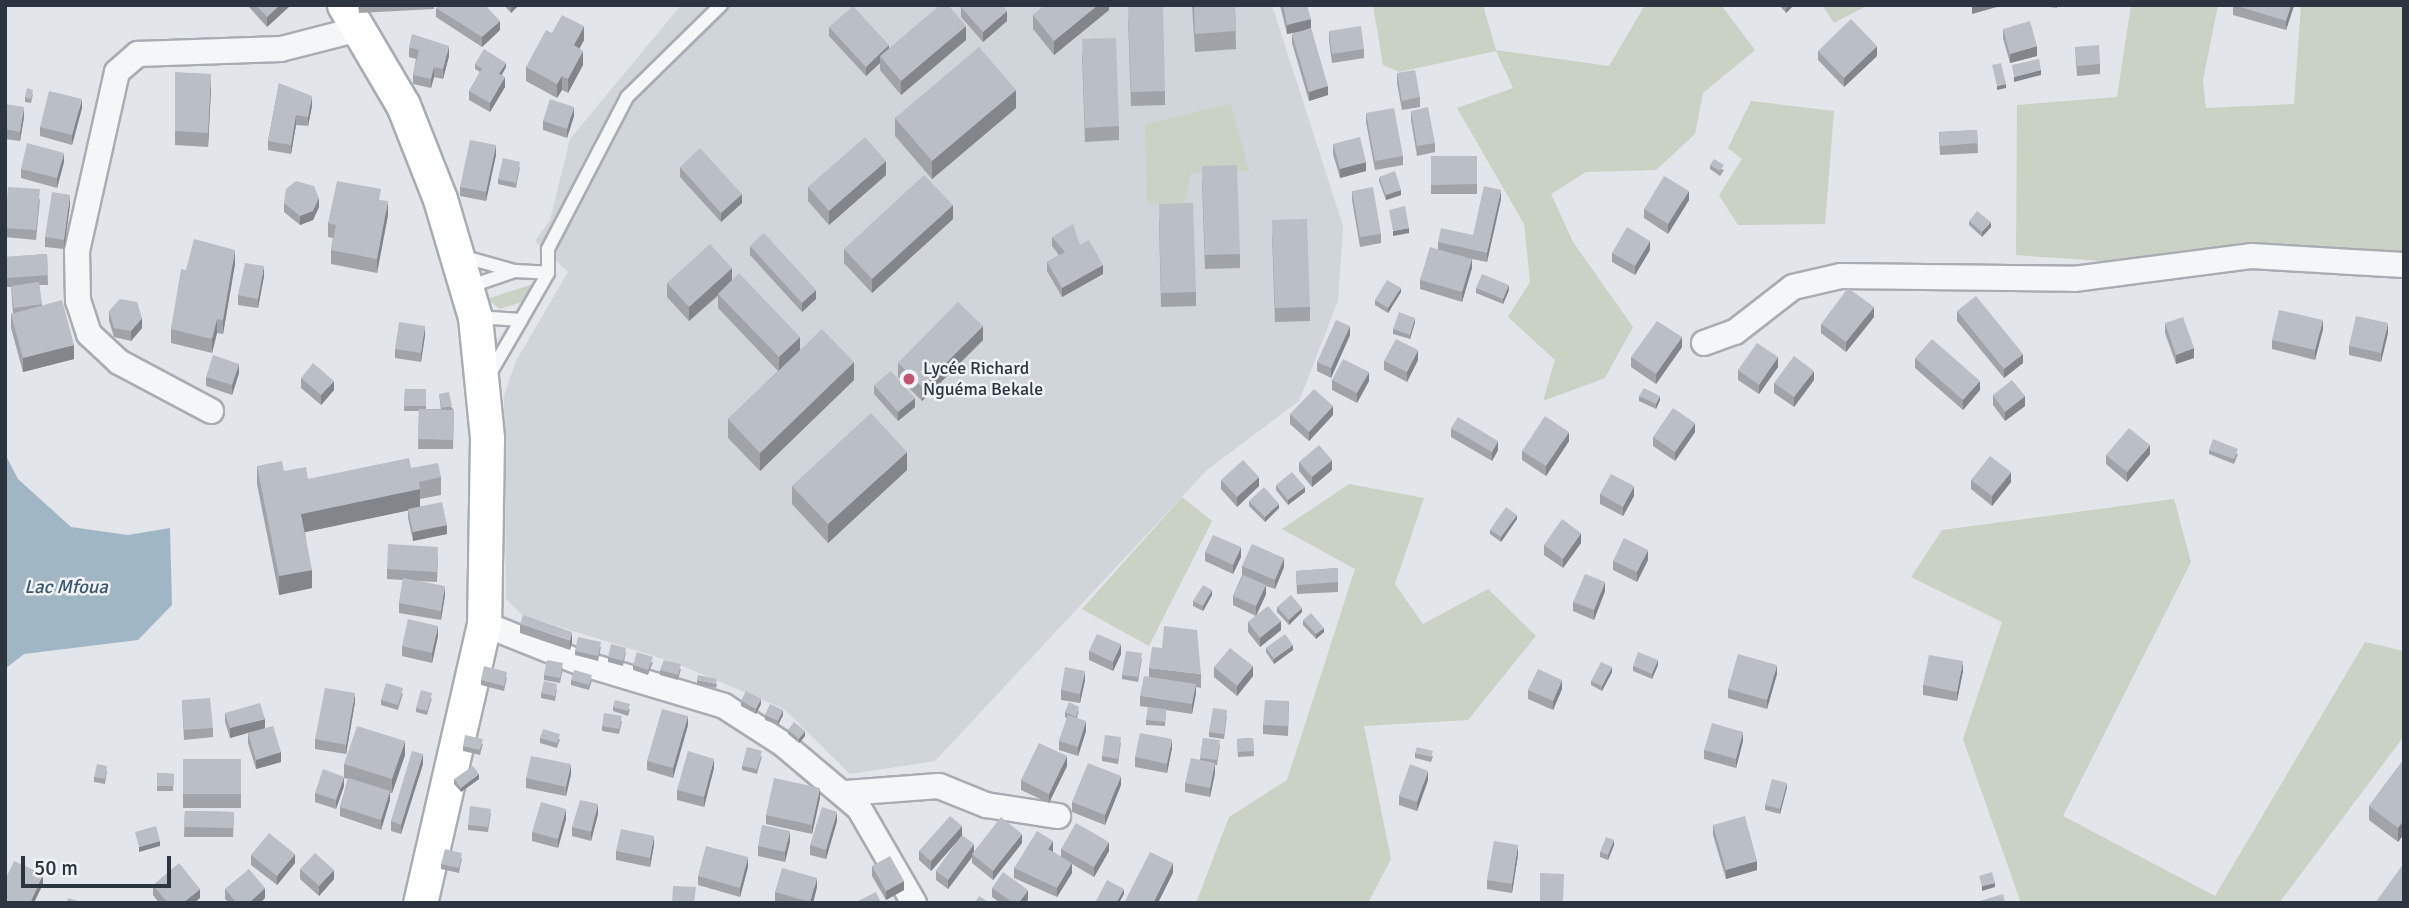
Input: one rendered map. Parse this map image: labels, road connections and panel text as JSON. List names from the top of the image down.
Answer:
{
  "water": ["Lac Mfoua"],
  "places": ["Lycée Richard Nguéma Bekale"],
  "scale_bar": "50 m"
}
